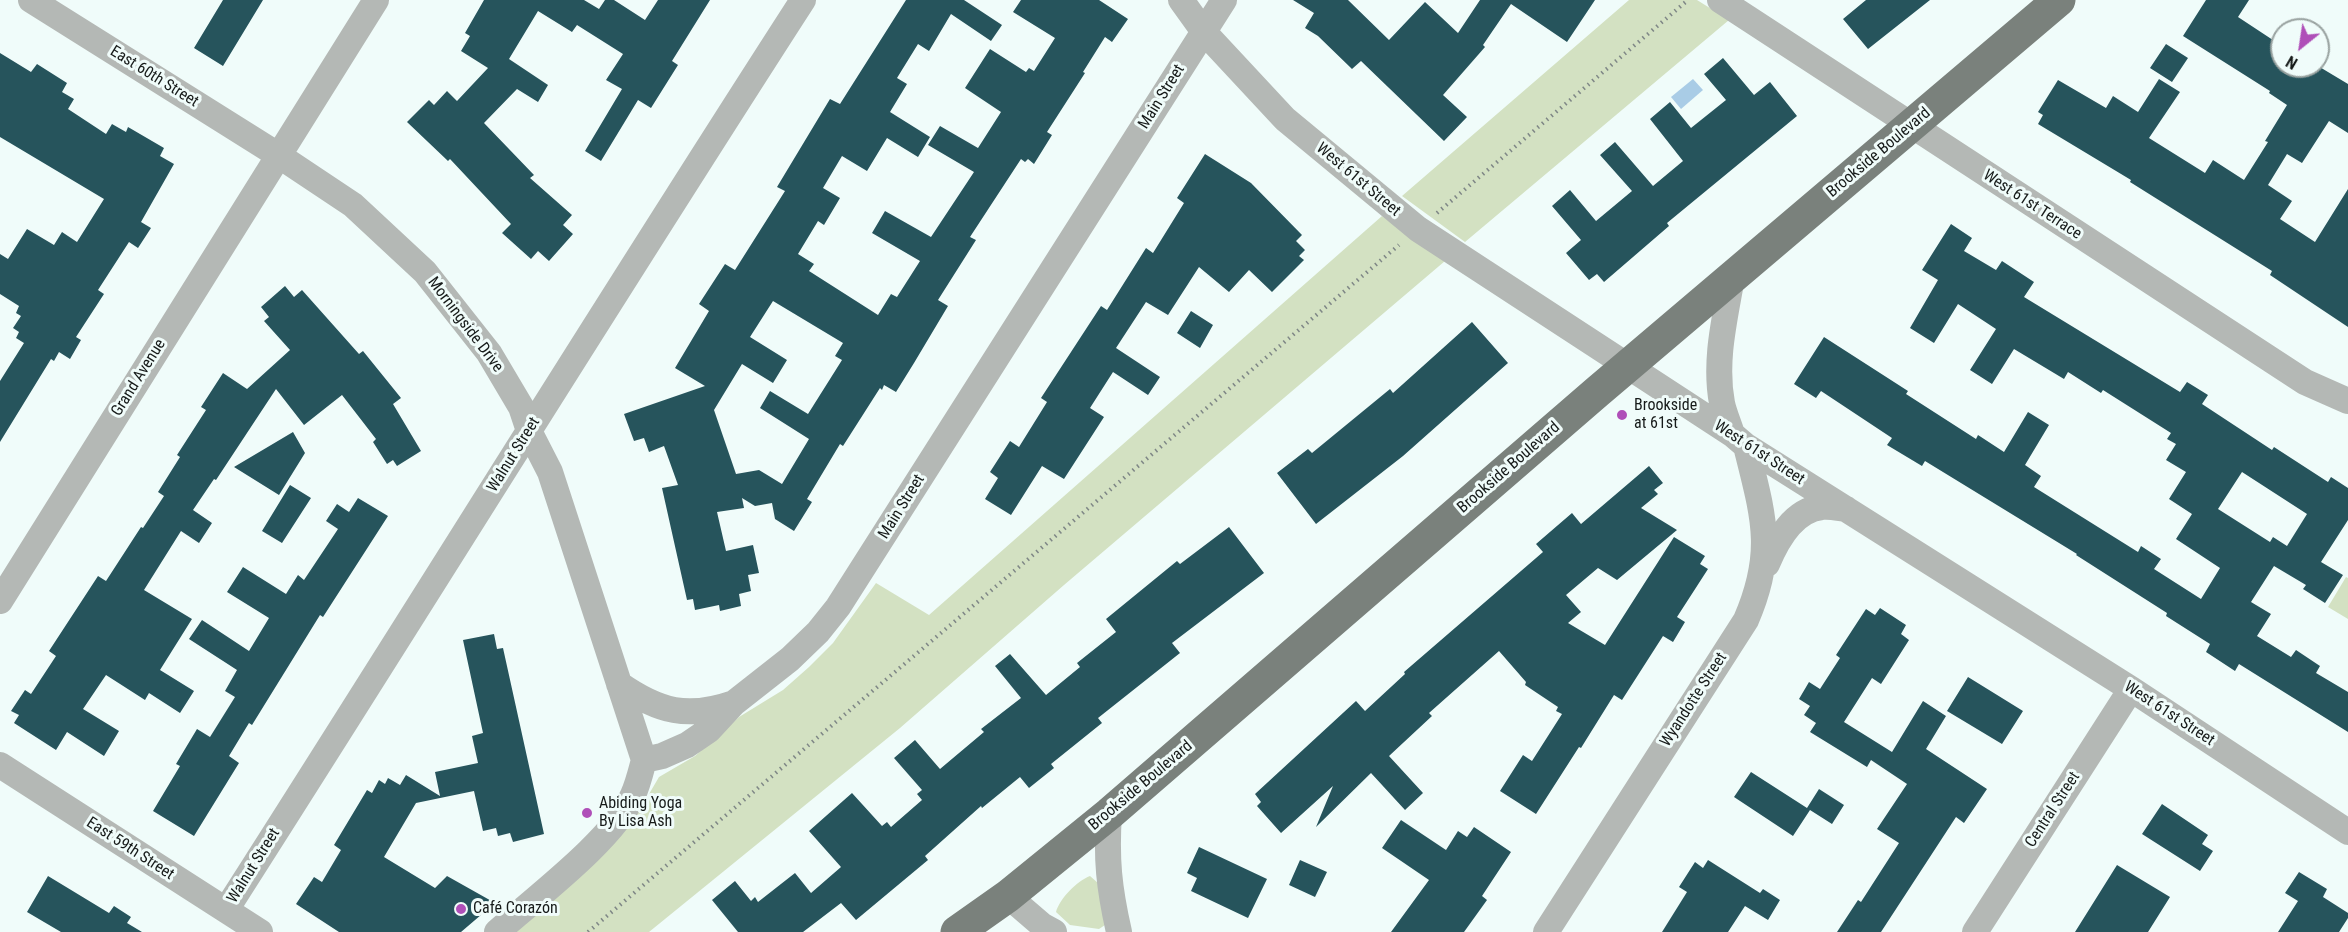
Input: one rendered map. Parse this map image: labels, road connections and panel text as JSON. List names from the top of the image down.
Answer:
{
  "streets": {
    "main road": ["Brookside Boulevard"],
    "street": [
      "East 60th Street",
      "Main Street",
      "West 61st Street",
      "West 61st Terrace",
      "Morningside Drive",
      "Grand Avenue",
      "Walnut Street",
      "Wyandotte Street",
      "Central Street",
      "East 59th Street"
    ]
  },
  "crossings": [
    ["East 60th Street", "Morningside Drive"],
    ["East 60th Street", "Grand Avenue"],
    ["Main Street", "West 61st Street"],
    ["Main Street", "Morningside Drive"],
    ["Brookside Boulevard", "West 61st Street"],
    ["Brookside Boulevard", "West 61st Terrace"],
    ["Brookside Boulevard", "Wyandotte Street"],
    ["West 61st Street", "Wyandotte Street"],
    ["West 61st Street", "Central Street"],
    ["Morningside Drive", "Grand Avenue"],
    ["Morningside Drive", "Walnut Street"],
    ["Walnut Street", "East 59th Street"]
  ],
  "places": ["Brookside at 61st", "Abiding Yoga By Lisa Ash", "Café Corazón"],
  "north": "bottom left"
}
